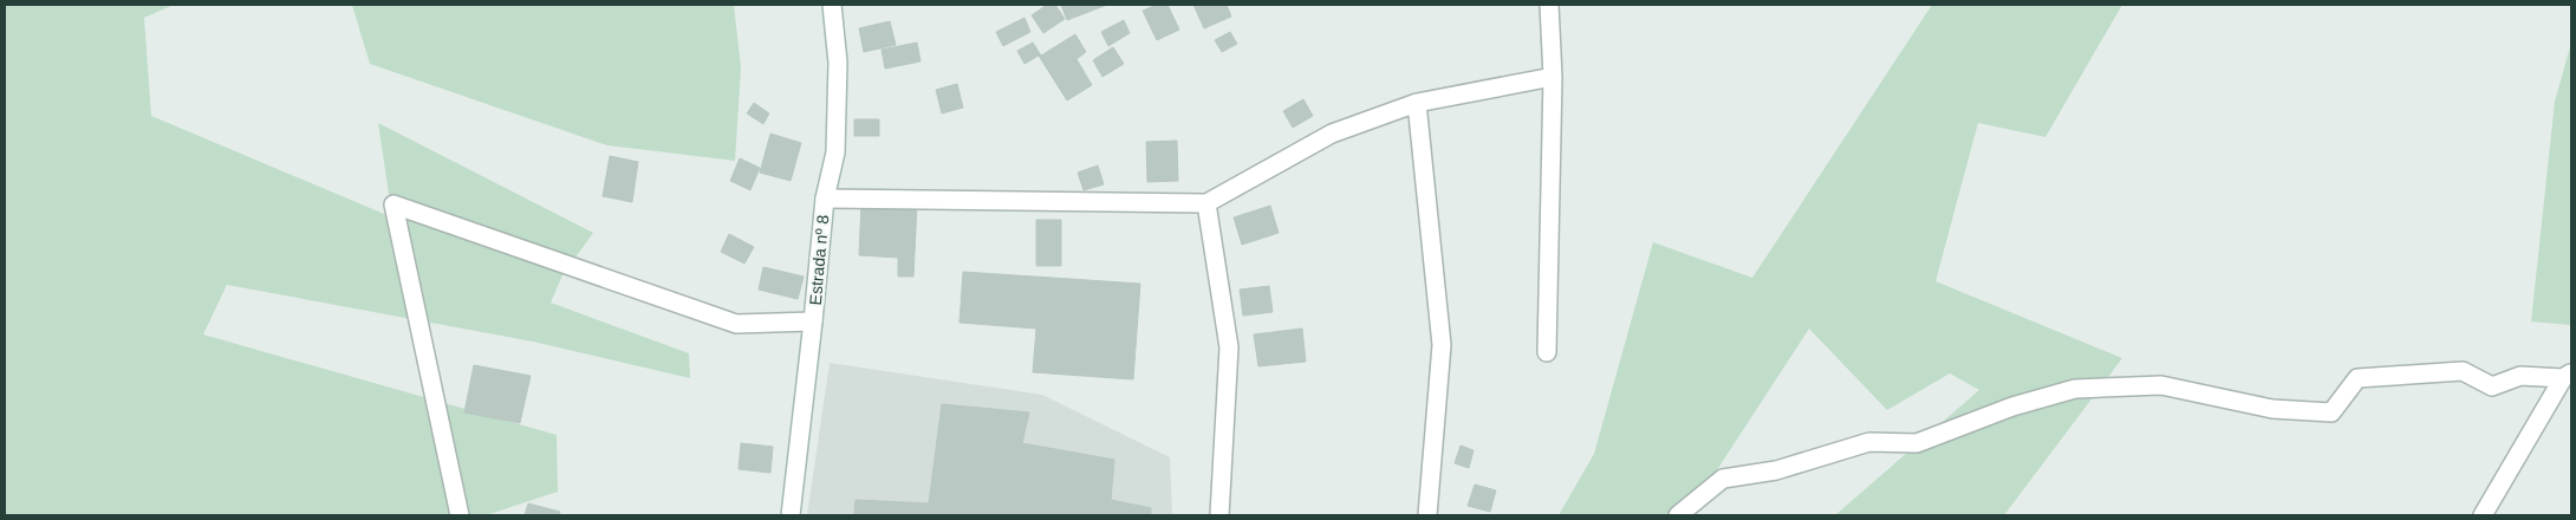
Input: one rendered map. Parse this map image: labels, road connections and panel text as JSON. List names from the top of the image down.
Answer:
{
  "streets": {
    "street": ["Estrada nº 8"]
  }
}
